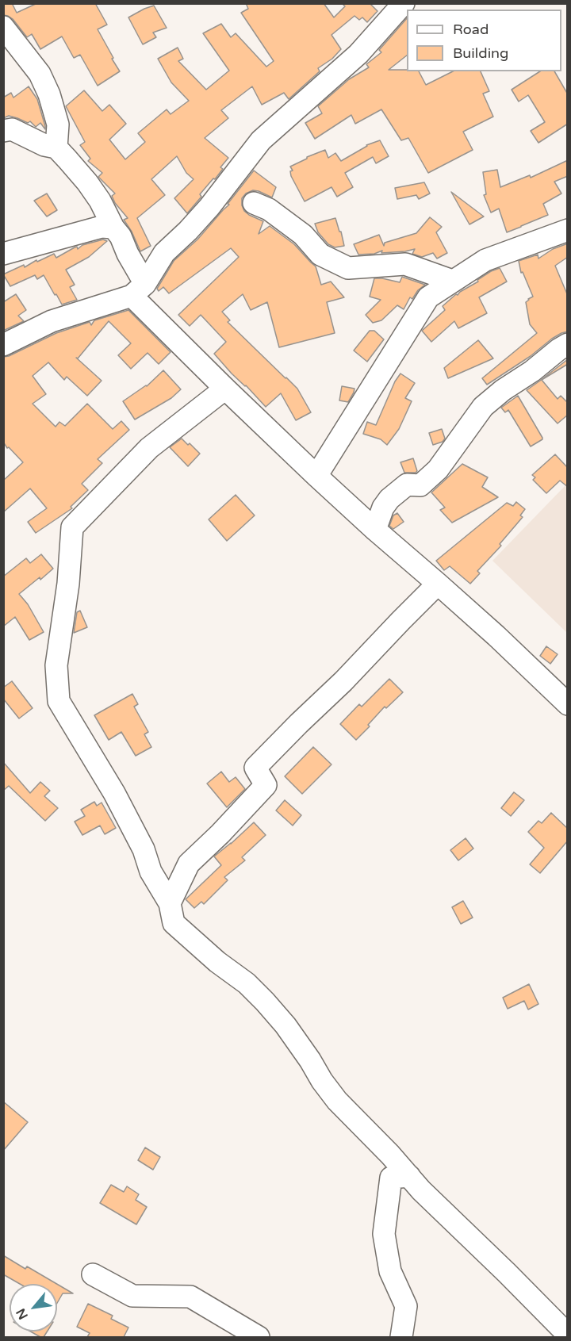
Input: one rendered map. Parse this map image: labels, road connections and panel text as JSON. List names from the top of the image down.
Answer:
{
  "legend": ["Road", "Building"],
  "north": "bottom left"
}
